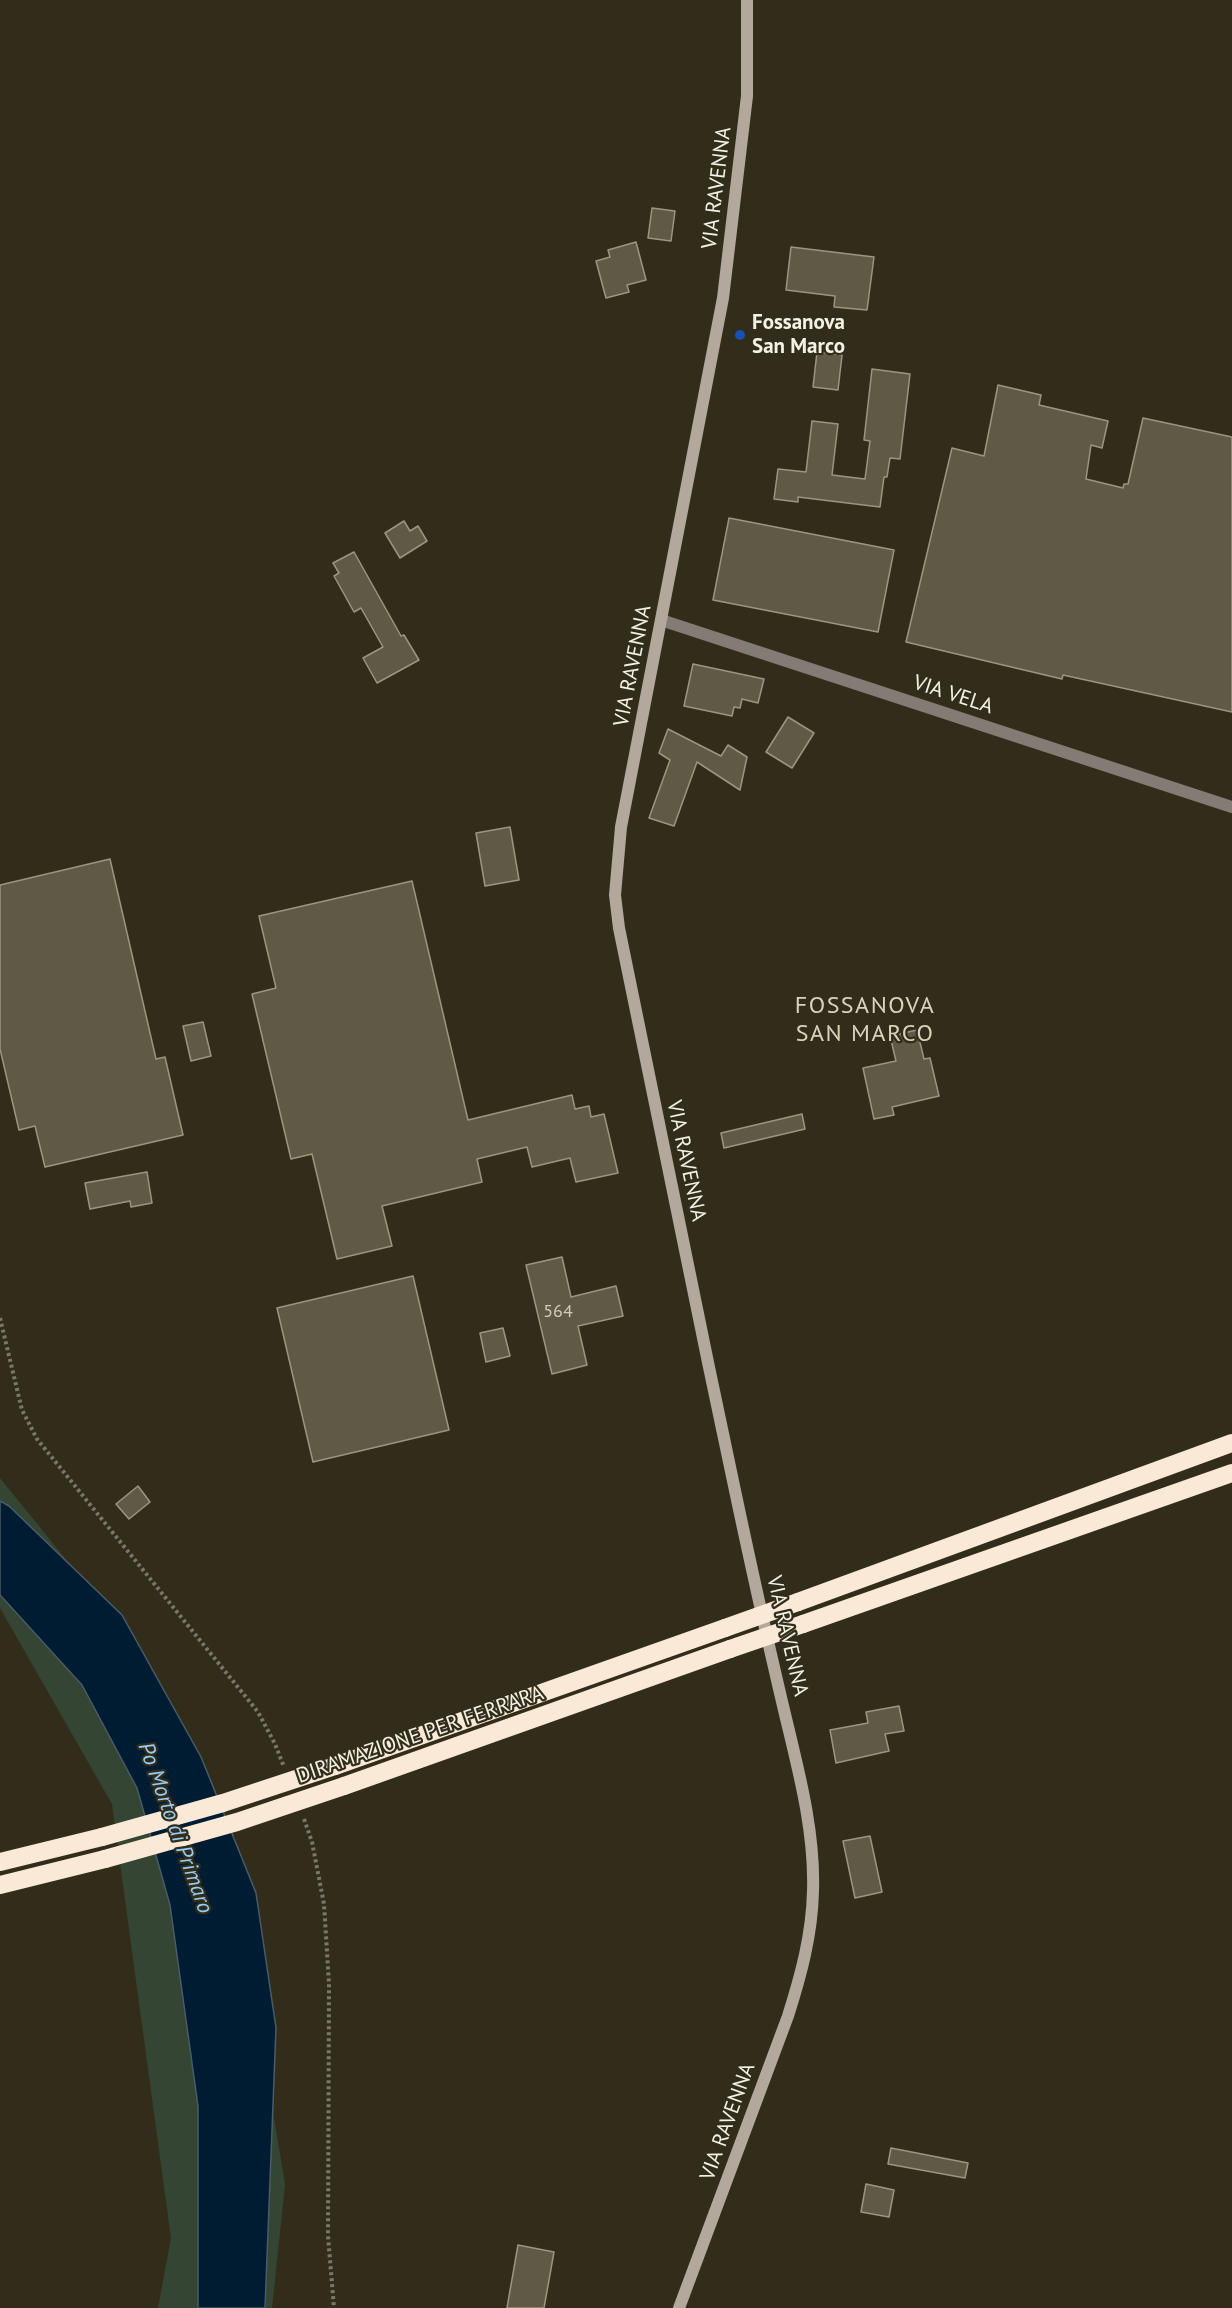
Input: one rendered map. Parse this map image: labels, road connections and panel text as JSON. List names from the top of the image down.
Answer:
{
  "streets": {
    "highway": ["DIRAMAZIONE PER FERRARA"],
    "main road": ["VIA RAVENNA"],
    "street": ["VIA VELA"]
  },
  "crossings": [
    ["VIA RAVENNA", "VIA VELA"]
  ],
  "districts": ["FOSSANOVA SAN MARCO"],
  "water": ["Po Morto di Primaro"],
  "places": ["Fossanova San Marco"],
  "house_numbers": ["564"]
}
